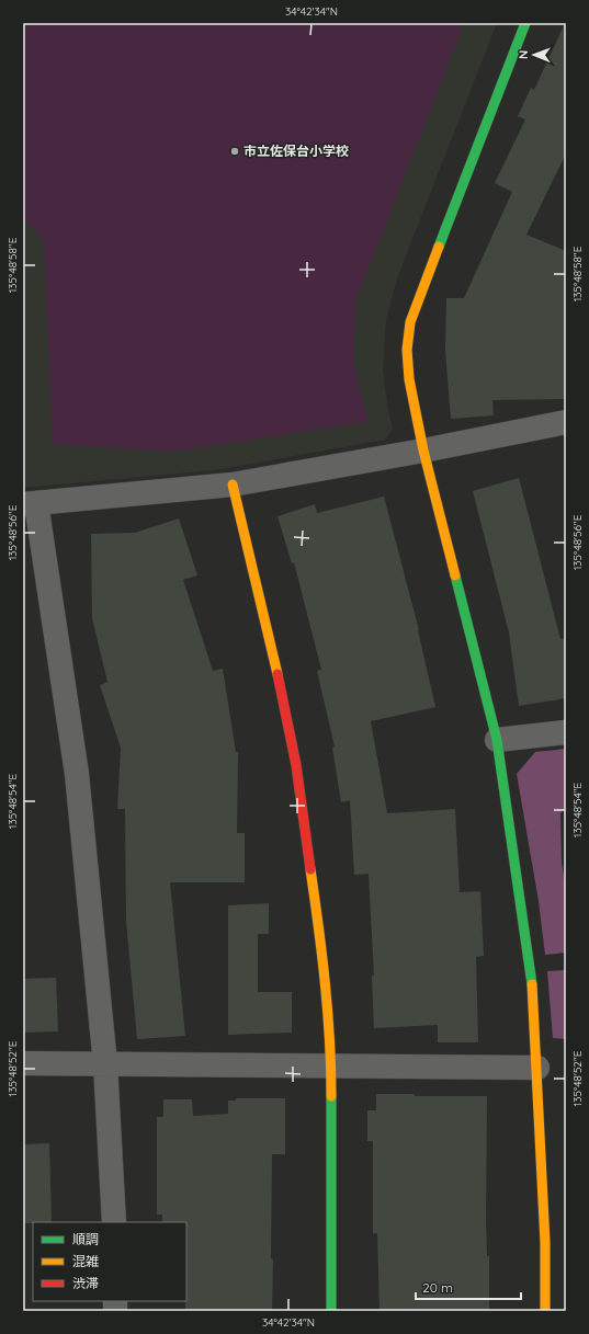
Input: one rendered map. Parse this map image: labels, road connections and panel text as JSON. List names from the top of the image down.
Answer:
{
  "places": ["市立佐保台小学校"],
  "legend": ["順調", "混雑", "渋滞"],
  "scale_bar": "20 m",
  "north": "left",
  "coordinates": [
    "34°42'34\"N",
    "135°48'58\"E",
    "135°48'56\"E",
    "135°48'54\"E",
    "135°48'52\"E"
  ]
}
